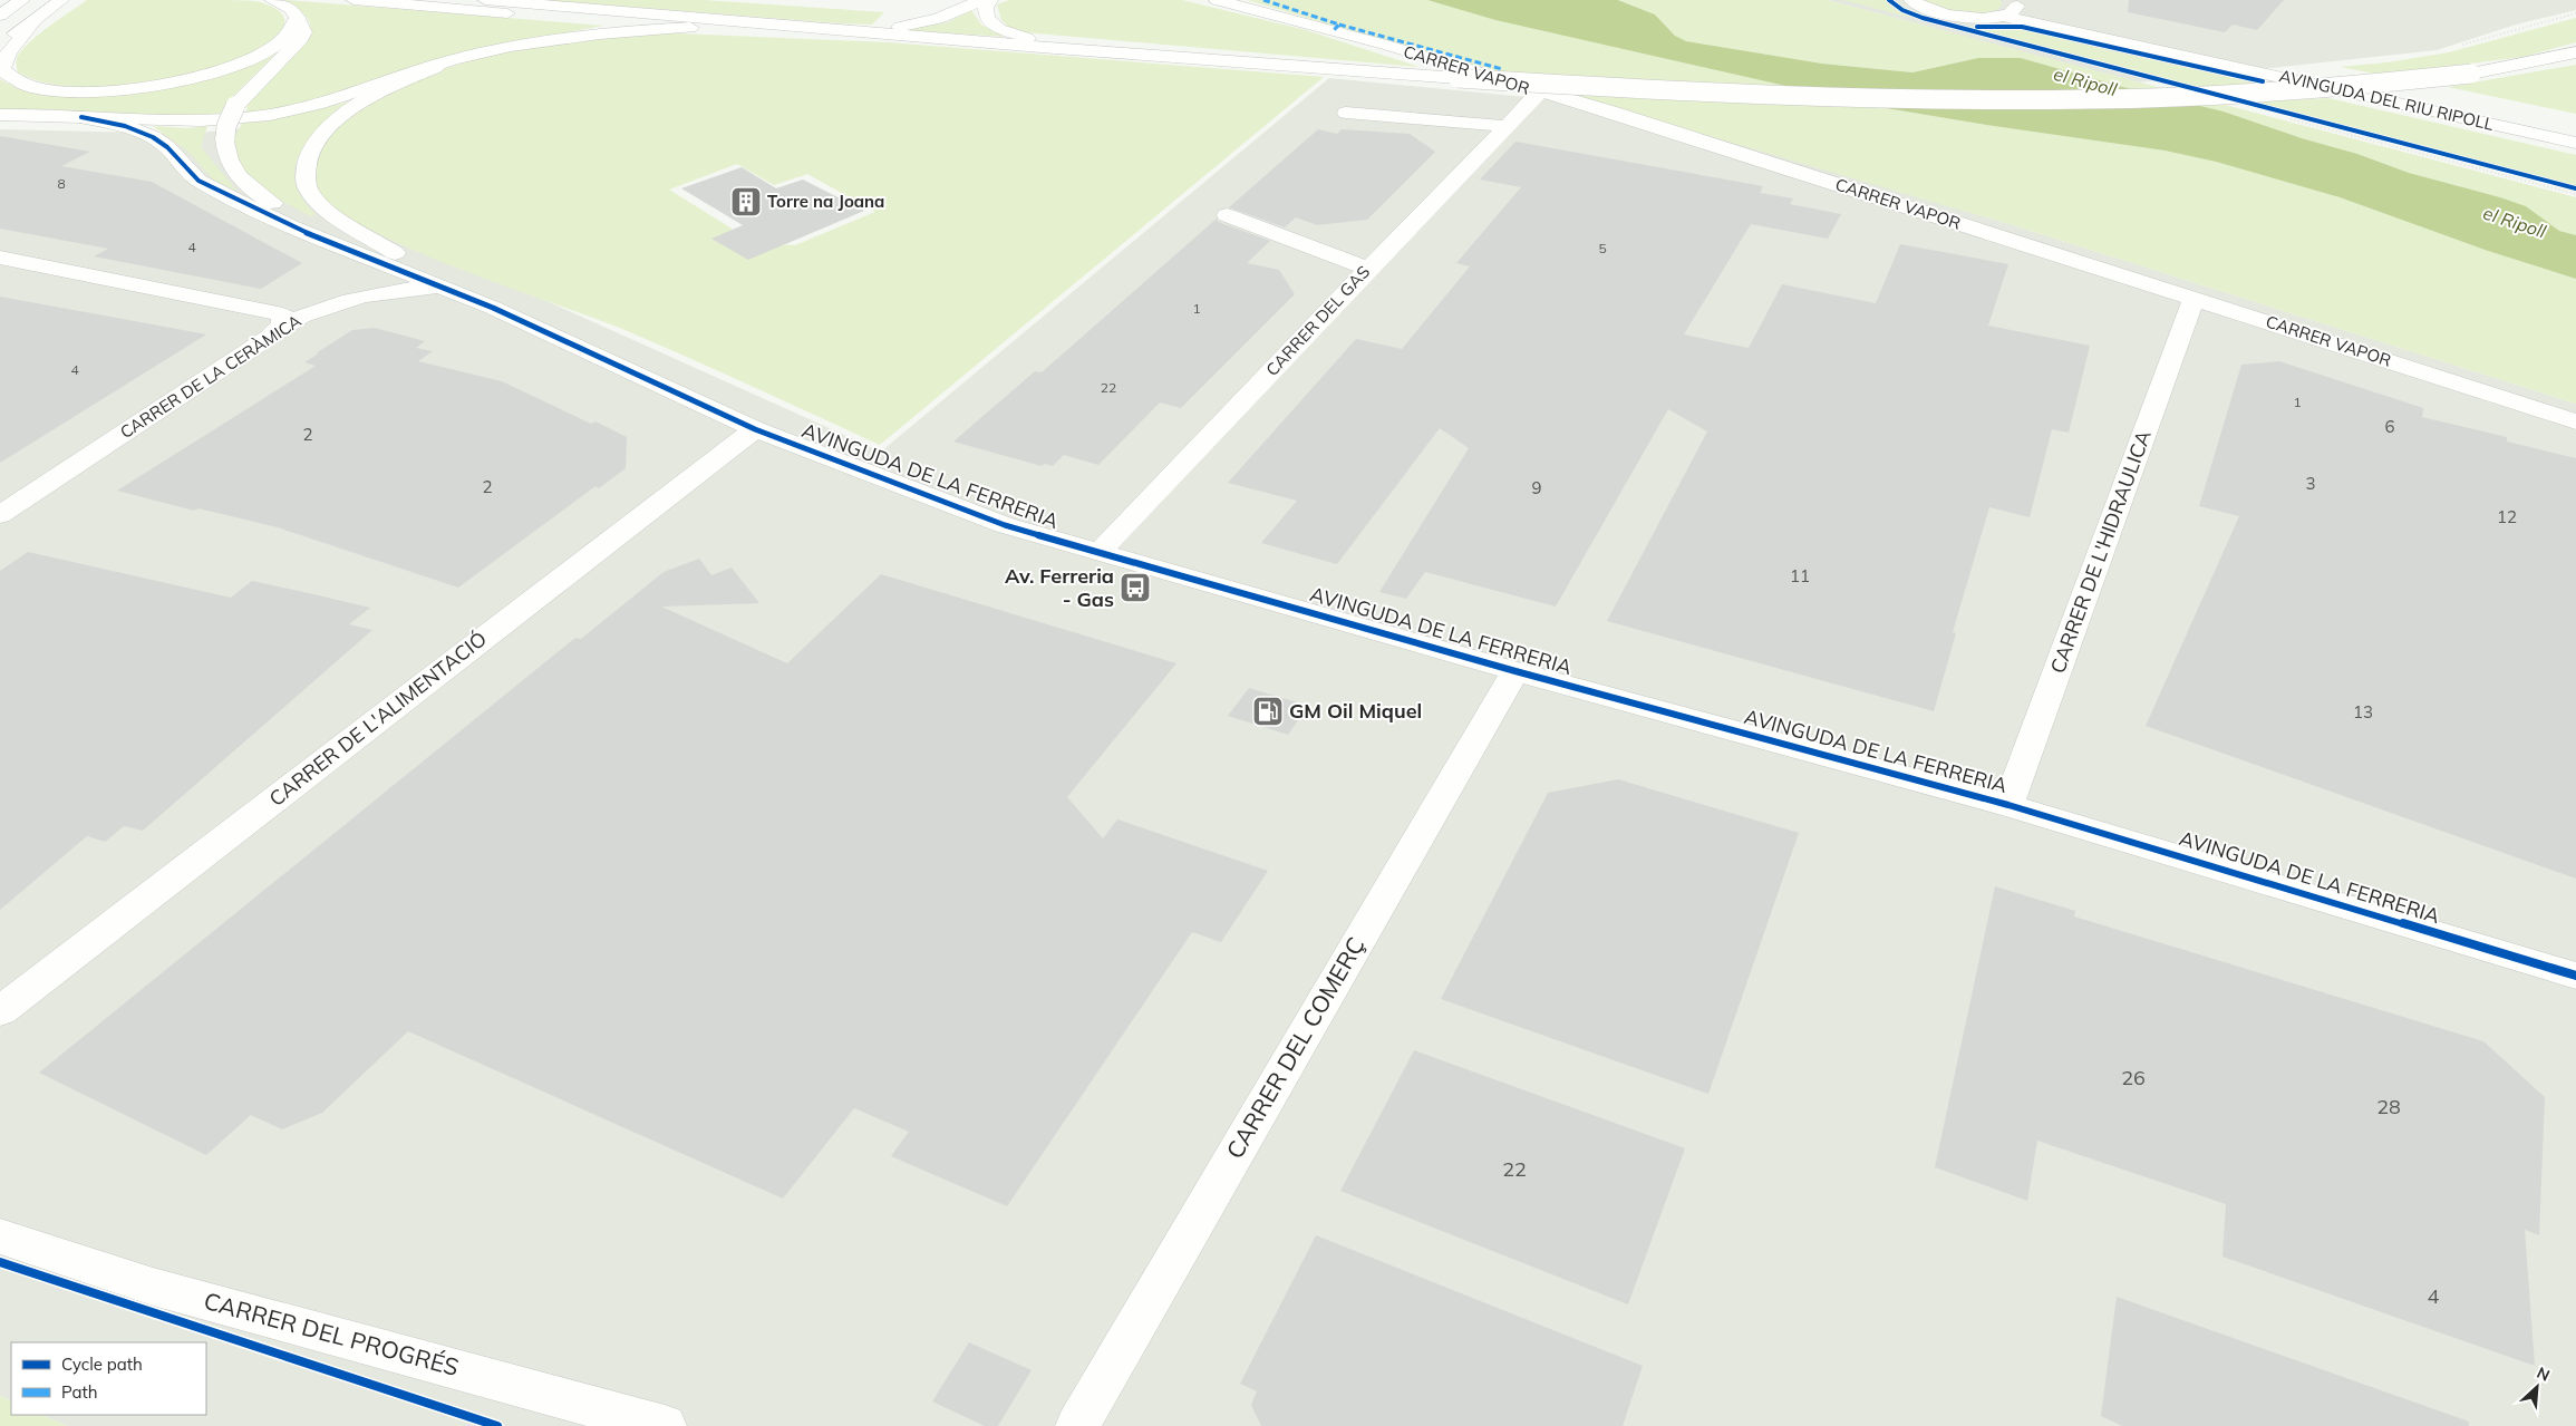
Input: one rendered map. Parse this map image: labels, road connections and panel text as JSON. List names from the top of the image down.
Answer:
{
  "streets": {
    "main road": [
      "CARRER VAPOR",
      "AVINGUDA DEL RIU RIPOLL",
      "CARRER DEL GAS",
      "CARRER DE LA CERÀMICA",
      "AVINGUDA DE LA FERRERIA",
      "CARRER DE L'HIDRAULICA",
      "CARRER DE L'ALIMENTACIÓ",
      "CARRER DEL COMERÇ",
      "CARRER DEL PROGRÉS"
    ]
  },
  "crossings": [
    ["CARRER VAPOR", "CARRER DEL GAS"],
    ["CARRER VAPOR", "CARRER DE L'HIDRAULICA"],
    ["CARRER DEL GAS", "AVINGUDA DE LA FERRERIA"],
    ["CARRER DE LA CERÀMICA", "AVINGUDA DE LA FERRERIA"],
    ["AVINGUDA DE LA FERRERIA", "CARRER DE L'HIDRAULICA"],
    ["AVINGUDA DE LA FERRERIA", "CARRER DE L'ALIMENTACIÓ"],
    ["AVINGUDA DE LA FERRERIA", "CARRER DEL COMERÇ"]
  ],
  "water": ["el Ripoll"],
  "places": {
    "building": ["Torre na Joana"],
    "bus stop": ["Av. Ferreria - Gas"],
    "fuel station": ["GM Oil Miquel"]
  },
  "house_numbers": [
    "8",
    "4",
    "5",
    "1",
    "4",
    "22",
    "1",
    "6",
    "2",
    "3",
    "2",
    "9",
    "12",
    "11",
    "13",
    "26",
    "28",
    "22",
    "4"
  ],
  "legend": ["Cycle path", "Path"],
  "north": "top right"
}
